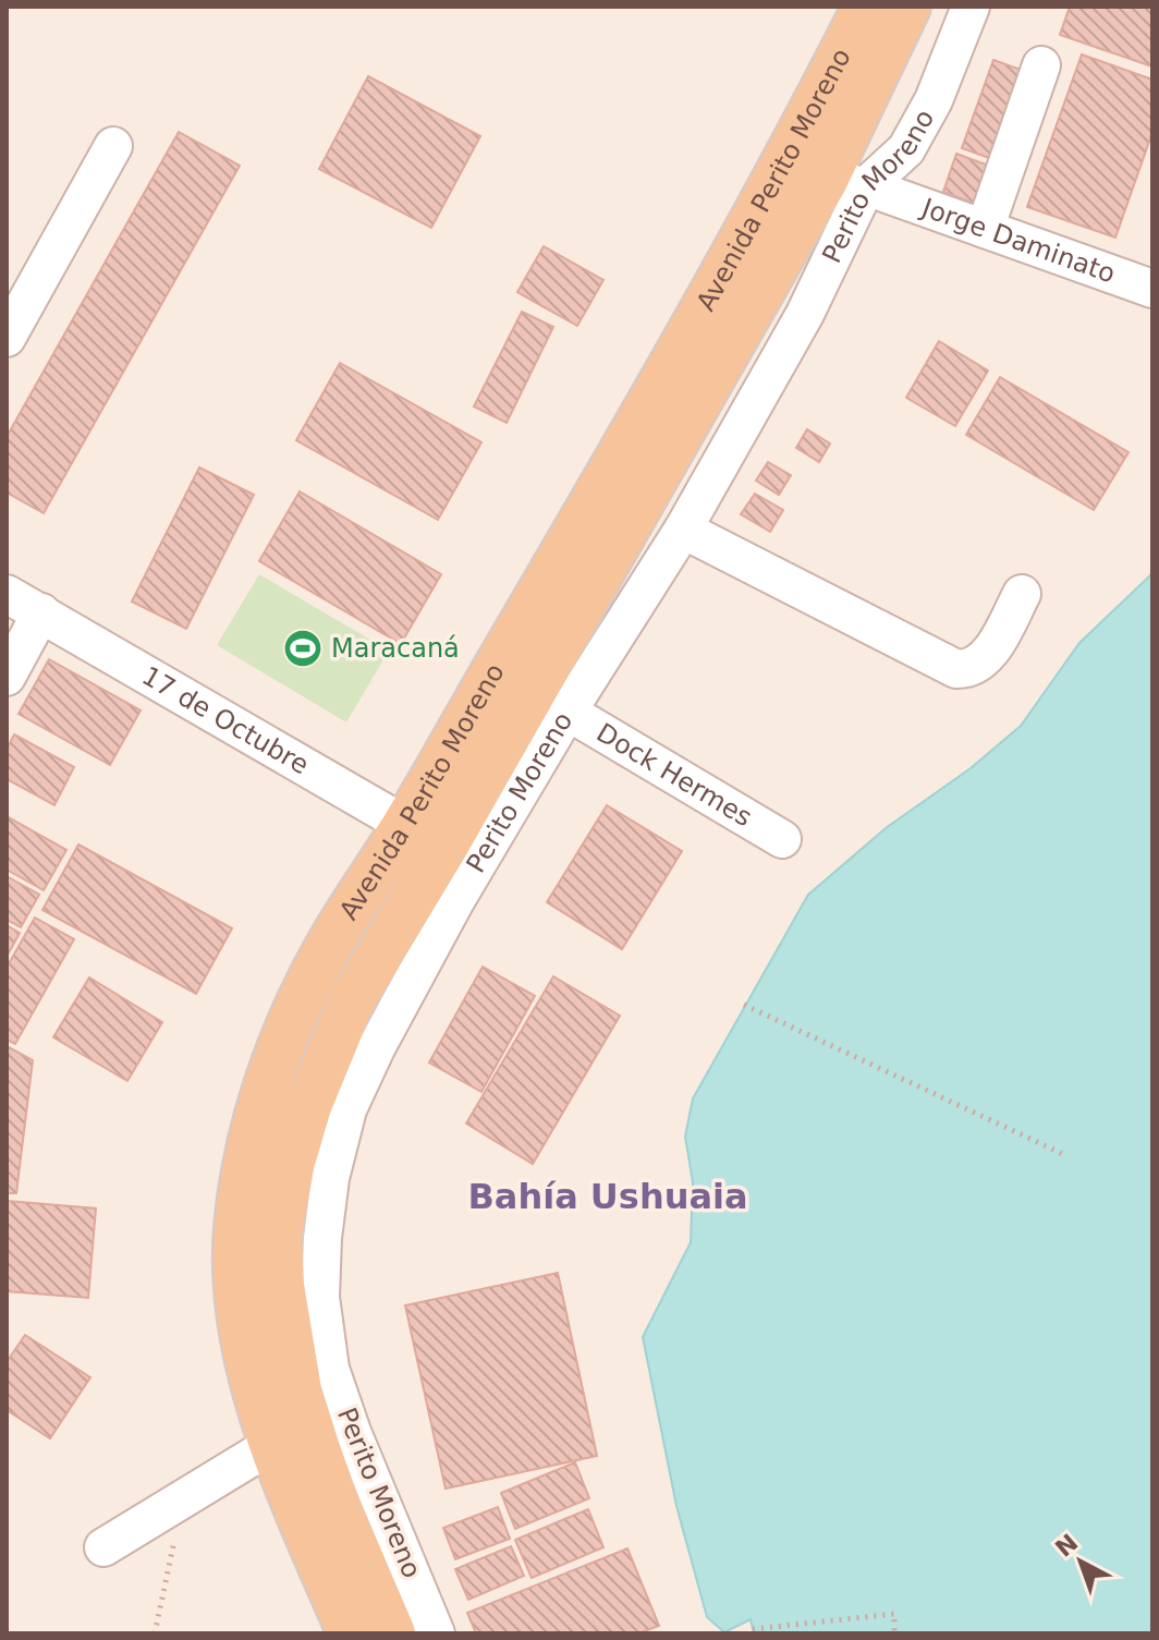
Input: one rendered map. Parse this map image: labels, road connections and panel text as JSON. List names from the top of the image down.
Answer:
{
  "streets": {
    "main road": ["Avenida Perito Moreno"],
    "street": [
      "Perito Moreno",
      "Jorge Daminato",
      "17 de Octubre",
      "Dock Hermes"
    ]
  },
  "crossings": [
    ["Avenida Perito Moreno", "Perito Moreno"],
    ["Avenida Perito Moreno", "Jorge Daminato"],
    ["Avenida Perito Moreno", "17 de Octubre"],
    ["Perito Moreno", "Jorge Daminato"],
    ["Perito Moreno", "Dock Hermes"]
  ],
  "districts": ["Bahía Ushuaia"],
  "places": {
    "sports": ["Maracaná"]
  },
  "north": "top left"
}
